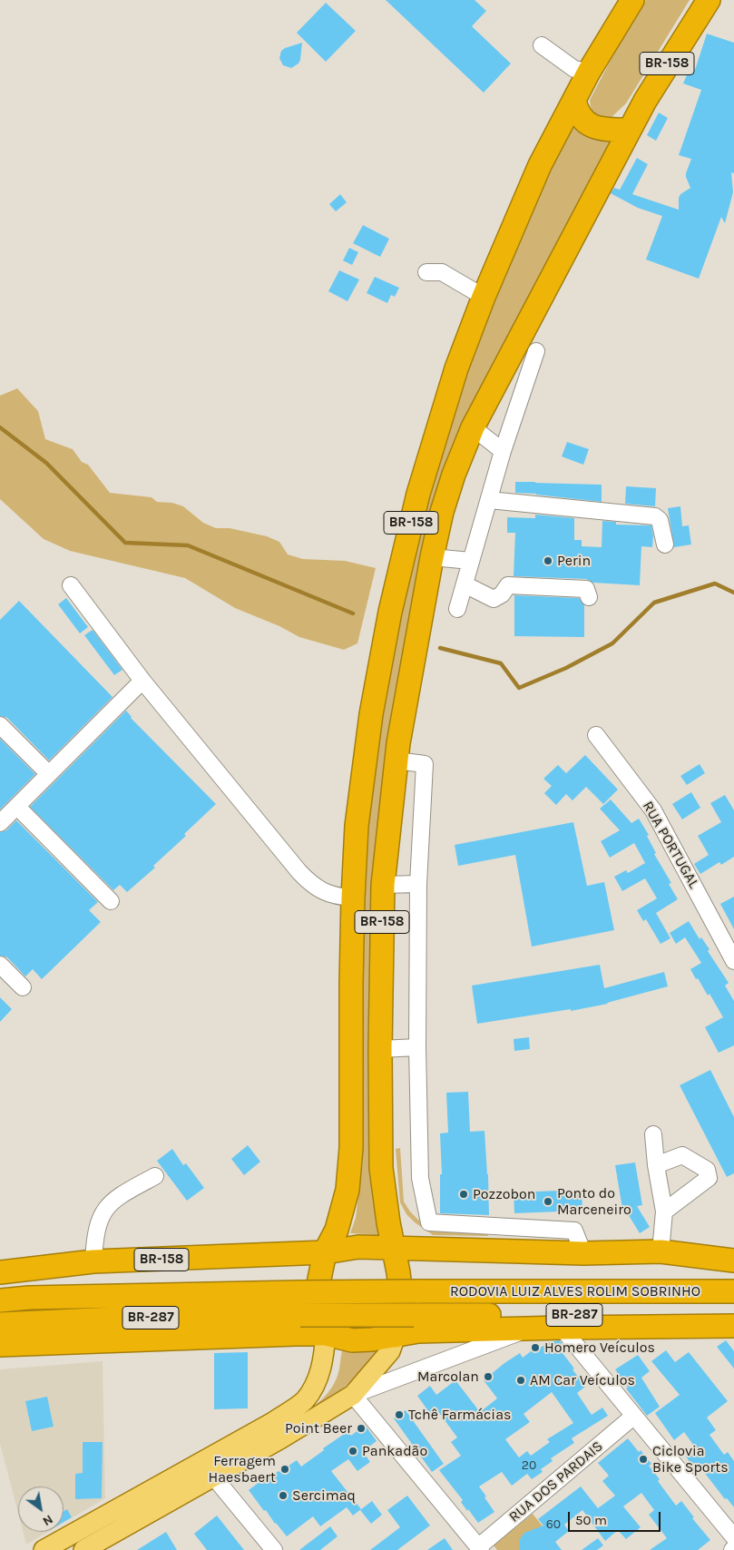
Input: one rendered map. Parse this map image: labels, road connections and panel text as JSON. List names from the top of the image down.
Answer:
{
  "streets": {
    "highway": ["BR-158", "RODOVIA LUIZ ALVES ROLIM SOBRINHO", "BR-287"],
    "street": ["RUA PORTUGAL", "RUA DOS PARDAIS"]
  },
  "crossings": [
    ["BR-158", "BR-287"]
  ],
  "places": [
    "Perin",
    "Pozzobon",
    "Ponto do Marceneiro",
    "Homero Veículos",
    "Marcolan",
    "AM Car Veículos",
    "Tchê Farmácias",
    "Point Beer",
    "Pankadão",
    "Ciclovia Bike Sports",
    "Ferragem Haesbaert",
    "Sercimaq"
  ],
  "house_numbers": ["20", "60"],
  "scale_bar": "50 m",
  "north": "bottom right"
}
